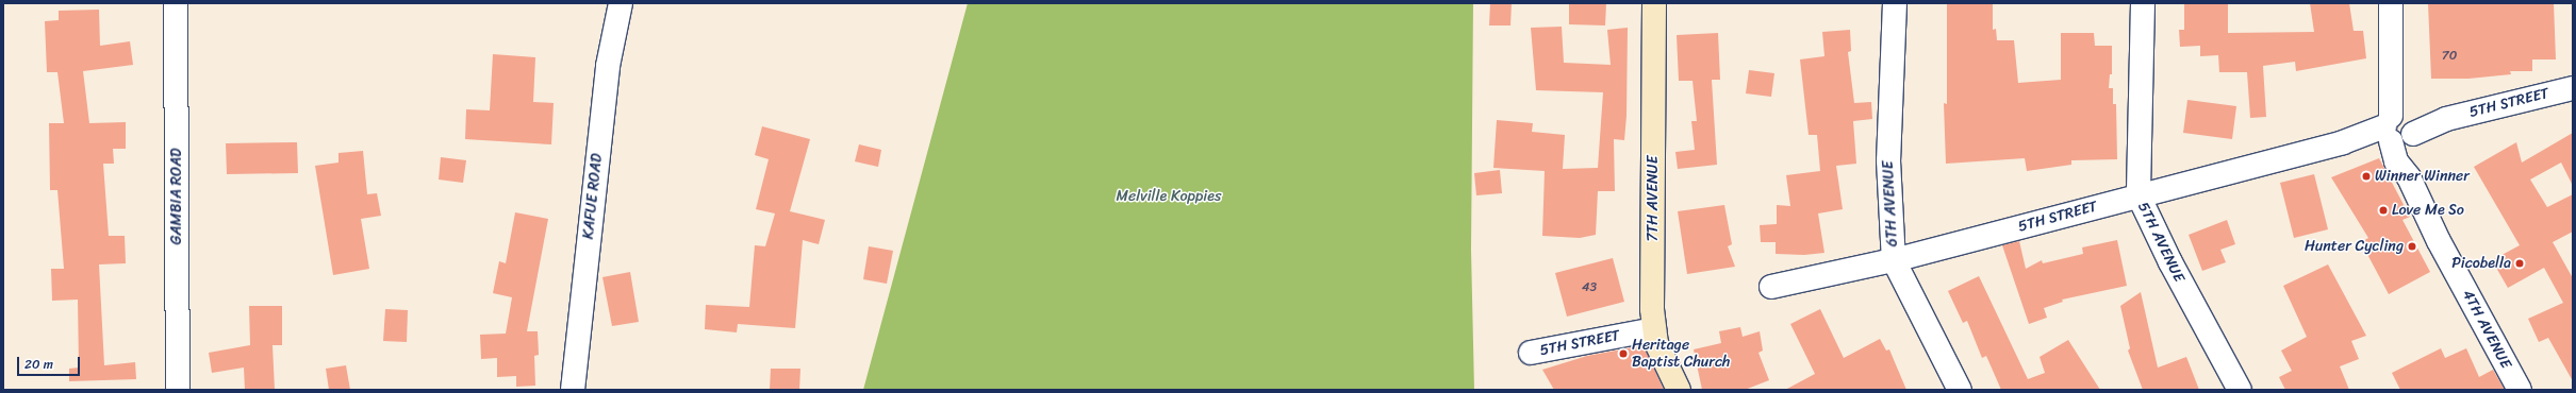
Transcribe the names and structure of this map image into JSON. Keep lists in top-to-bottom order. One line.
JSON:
{"streets":{"street":["5TH STREET","GAMBIA ROAD","KAFUE ROAD","7TH AVENUE","6TH AVENUE","5TH AVENUE","4TH AVENUE"]},"crossings":[["5TH STREET","7TH AVENUE"],["5TH STREET","6TH AVENUE"],["5TH STREET","5TH AVENUE"],["5TH STREET","4TH AVENUE"]],"parks":["Melville Koppies"],"places":["Winner Winner","Love Me So","Hunter Cycling","Picobella","Heritage Baptist Church"],"house_numbers":["70","43"],"scale_bar":"20 m"}
